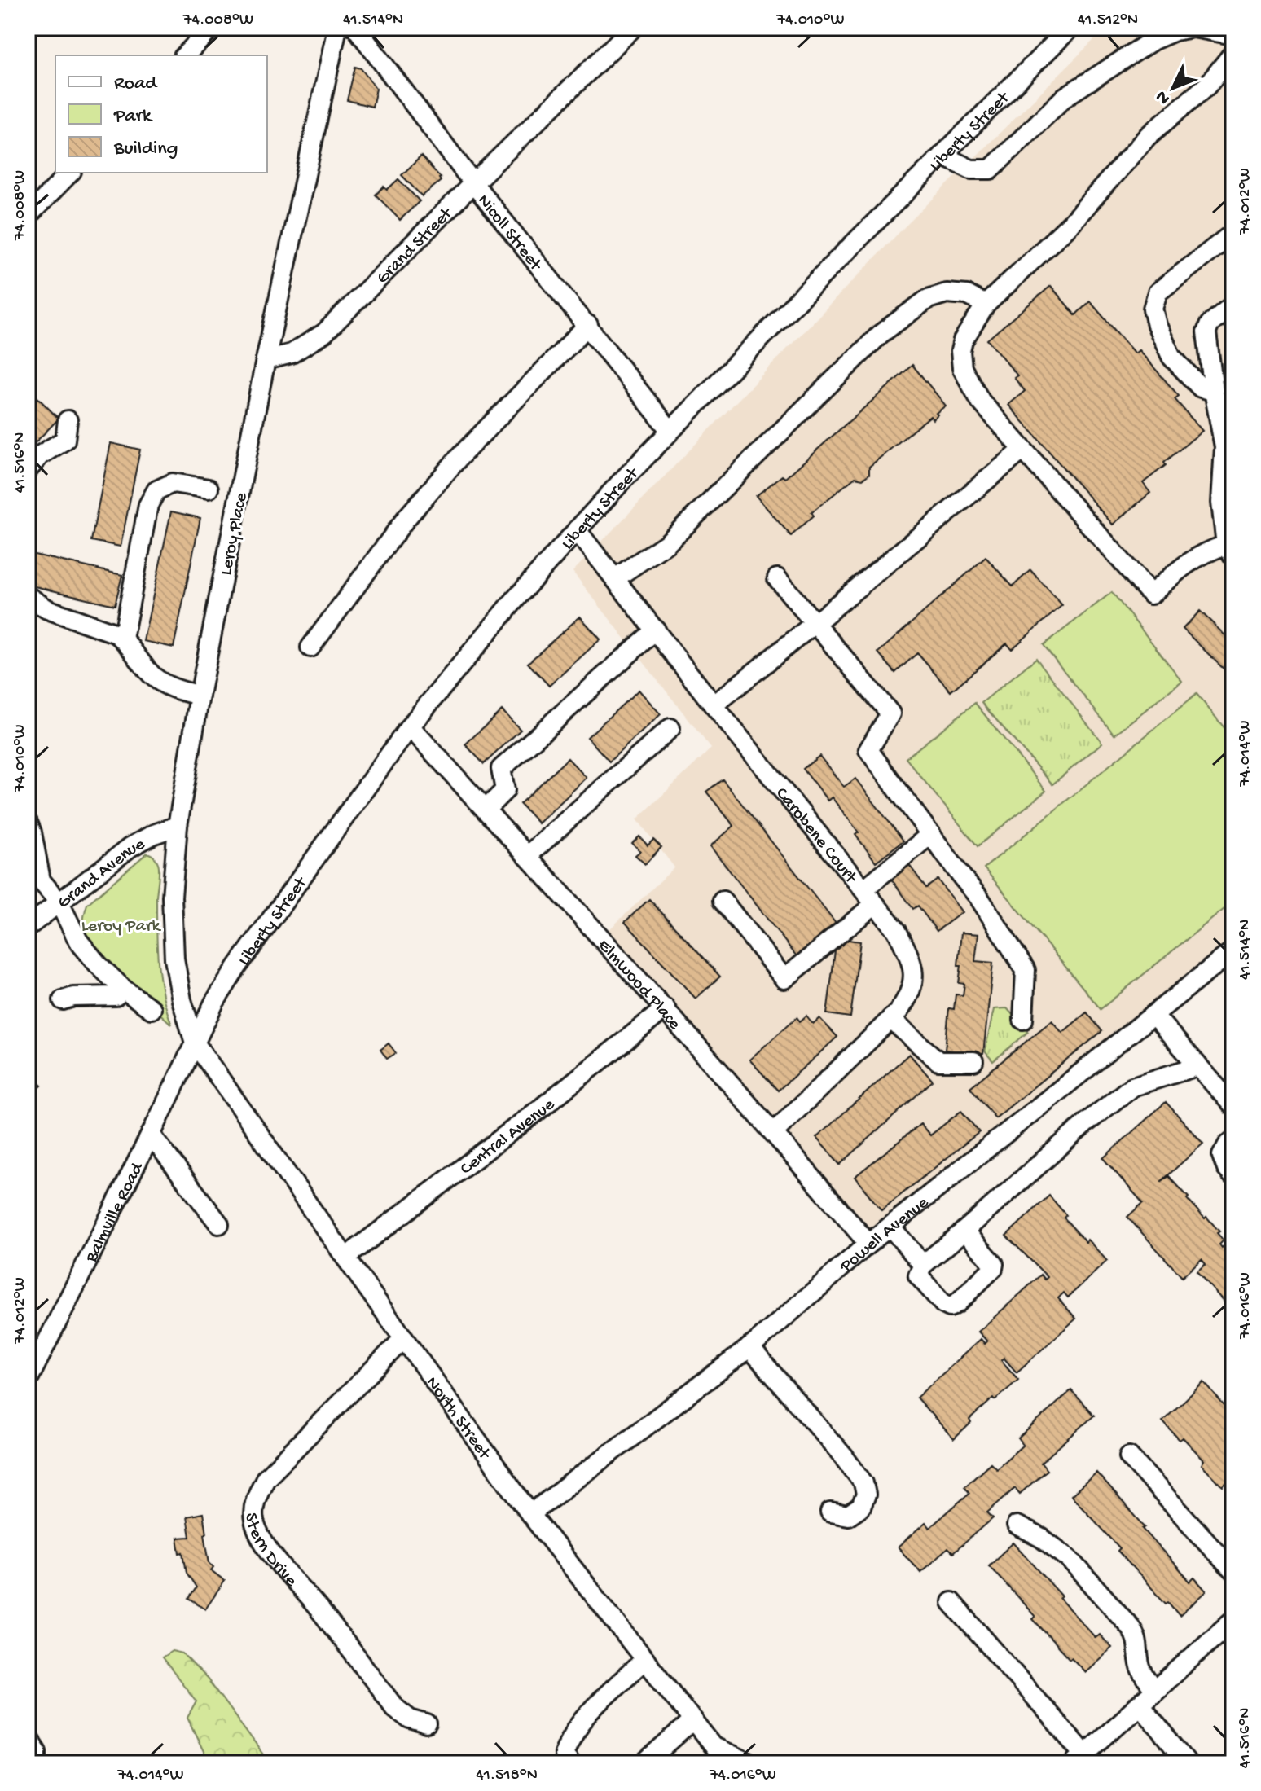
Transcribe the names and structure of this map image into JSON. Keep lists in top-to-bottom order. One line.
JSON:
{"streets":{"street":["Liberty Street","Nicoll Street","Grand Street","Leroy Place","Carobene Court","Grand Avenue","Elmwood Place","Central Avenue","Balmville Road","Powell Avenue","North Street","Stern Drive"]},"crossings":[["Liberty Street","Nicoll Street"],["Liberty Street","Leroy Place"],["Liberty Street","Carobene Court"],["Liberty Street","Elmwood Place"],["Liberty Street","Balmville Road"],["Liberty Street","North Street"],["Nicoll Street","Grand Street"],["Grand Street","Leroy Place"],["Leroy Place","Grand Avenue"],["Leroy Place","Balmville Road"],["Leroy Place","North Street"],["Carobene Court","Elmwood Place"],["Elmwood Place","Central Avenue"],["Elmwood Place","Powell Avenue"],["Central Avenue","North Street"],["Balmville Road","North Street"],["Powell Avenue","North Street"],["North Street","Stern Drive"]],"parks":["Leroy Park"],"legend":["Road","Park","Building"],"north":"bottom left","coordinates":["74.008°W","41.514°N","74.010°W","41.512°N","74.012°W","41.516°N","74.014°W","74.016°W","41.518°N"]}
